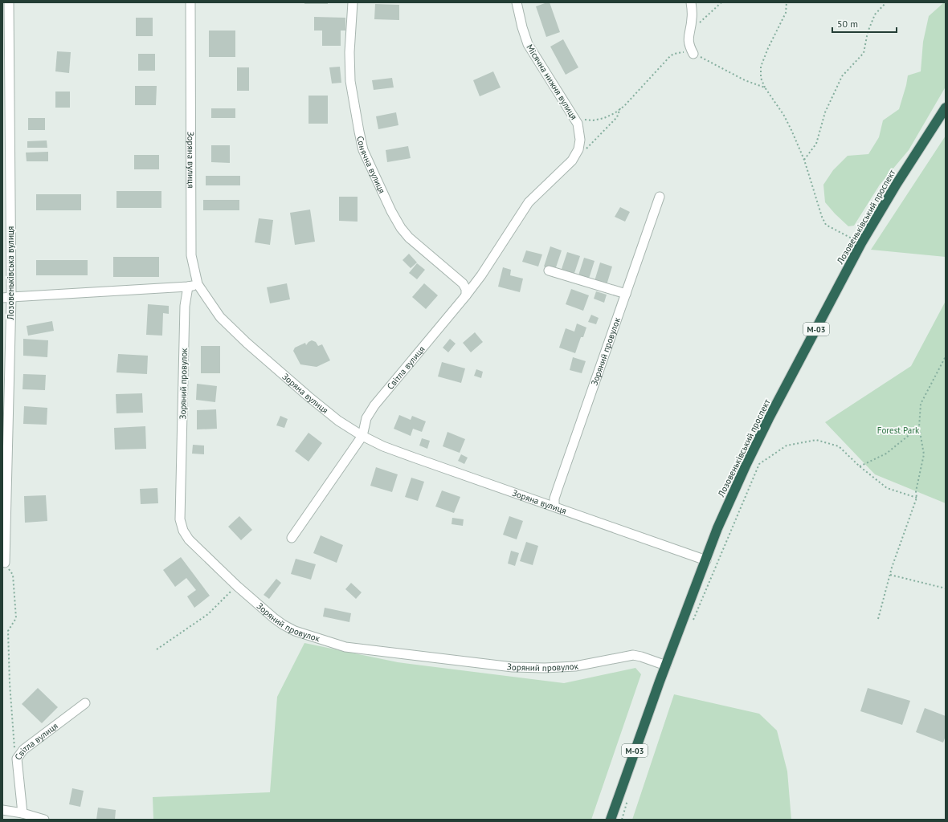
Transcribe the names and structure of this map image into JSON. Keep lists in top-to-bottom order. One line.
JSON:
{"streets":{"highway":["Лозовеньківський проспект","М-03"],"street":["Місячна нижня вулиця","Зоряна вулиця","Сонячна вулиця","Лозовеньківська вулиця","Зоряний провулок","Світла вулиця"]},"crossings":[["Місячна нижня вулиця","Світла вулиця"],["Зоряна вулиця","Лозовеньківський проспект"],["Зоряна вулиця","Зоряний провулок"],["Зоряна вулиця","Світла вулиця"],["Сонячна вулиця","Світла вулиця"],["Лозовеньківський проспект","Зоряний провулок"]],"parks":["Forest Park"],"scale_bar":"50 m"}
